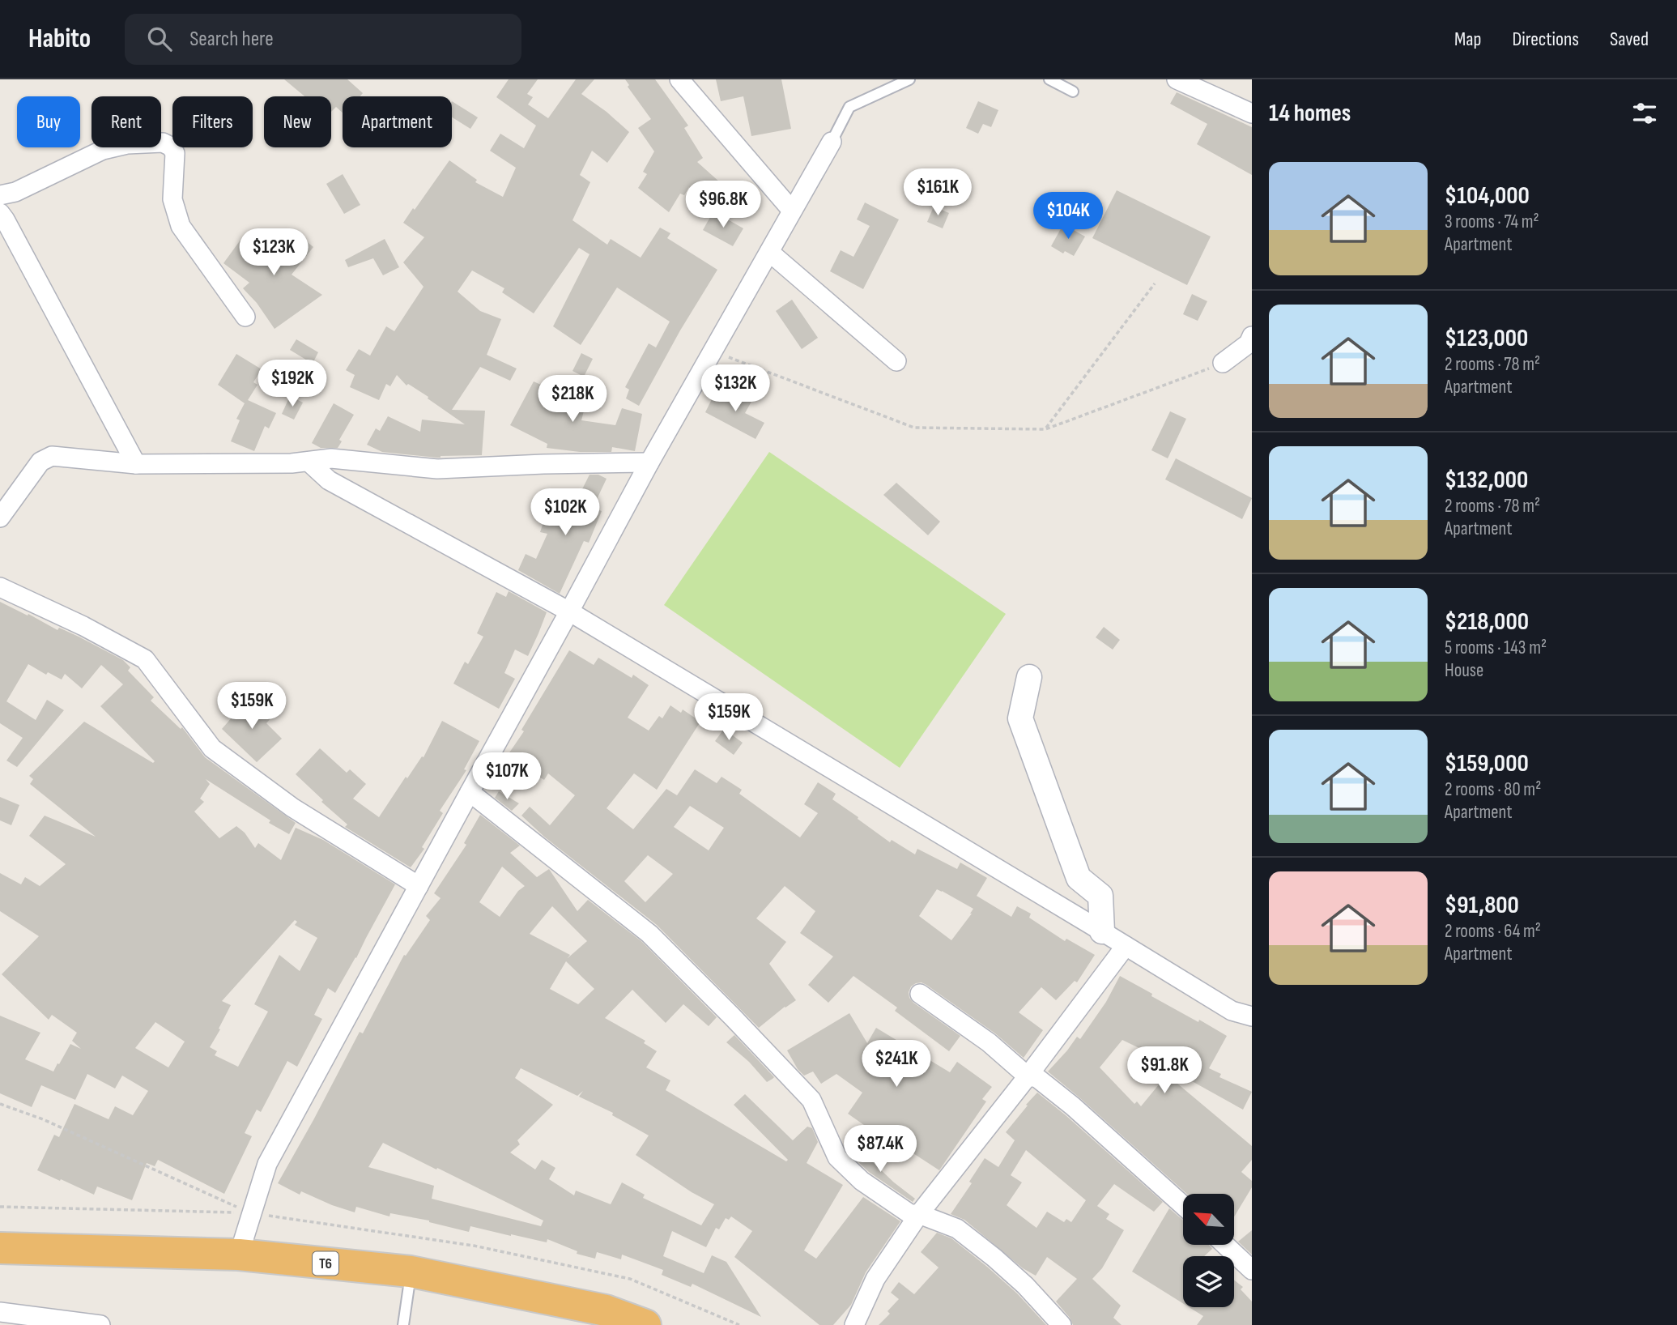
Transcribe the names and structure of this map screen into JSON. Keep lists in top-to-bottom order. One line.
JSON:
{"streets":{"highway":["T6"]},"north":"top left","page":{"header":"Habito","search":"Search here","nav":["Map","Directions","Saved"],"heading":"14 homes","chip":["Buy","Rent","Filters","New","Apartment"],"list":[{"name":"$104,000","note":"3 rooms · 74 m² · Apartment"},{"name":"$123,000","note":"2 rooms · 78 m² · Apartment"},{"name":"$132,000","note":"2 rooms · 78 m² · Apartment"},{"name":"$218,000","note":"5 rooms · 143 m² · House"},{"name":"$159,000","note":"2 rooms · 80 m² · Apartment"},{"name":"$91,800","note":"2 rooms · 64 m² · Apartment"}],"price":["$161K","$96.8K","$104K","$123K","$192K","$132K","$218K","$102K","$159K","$159K","$107K","$241K","$91.8K","$87.4K"]}}
